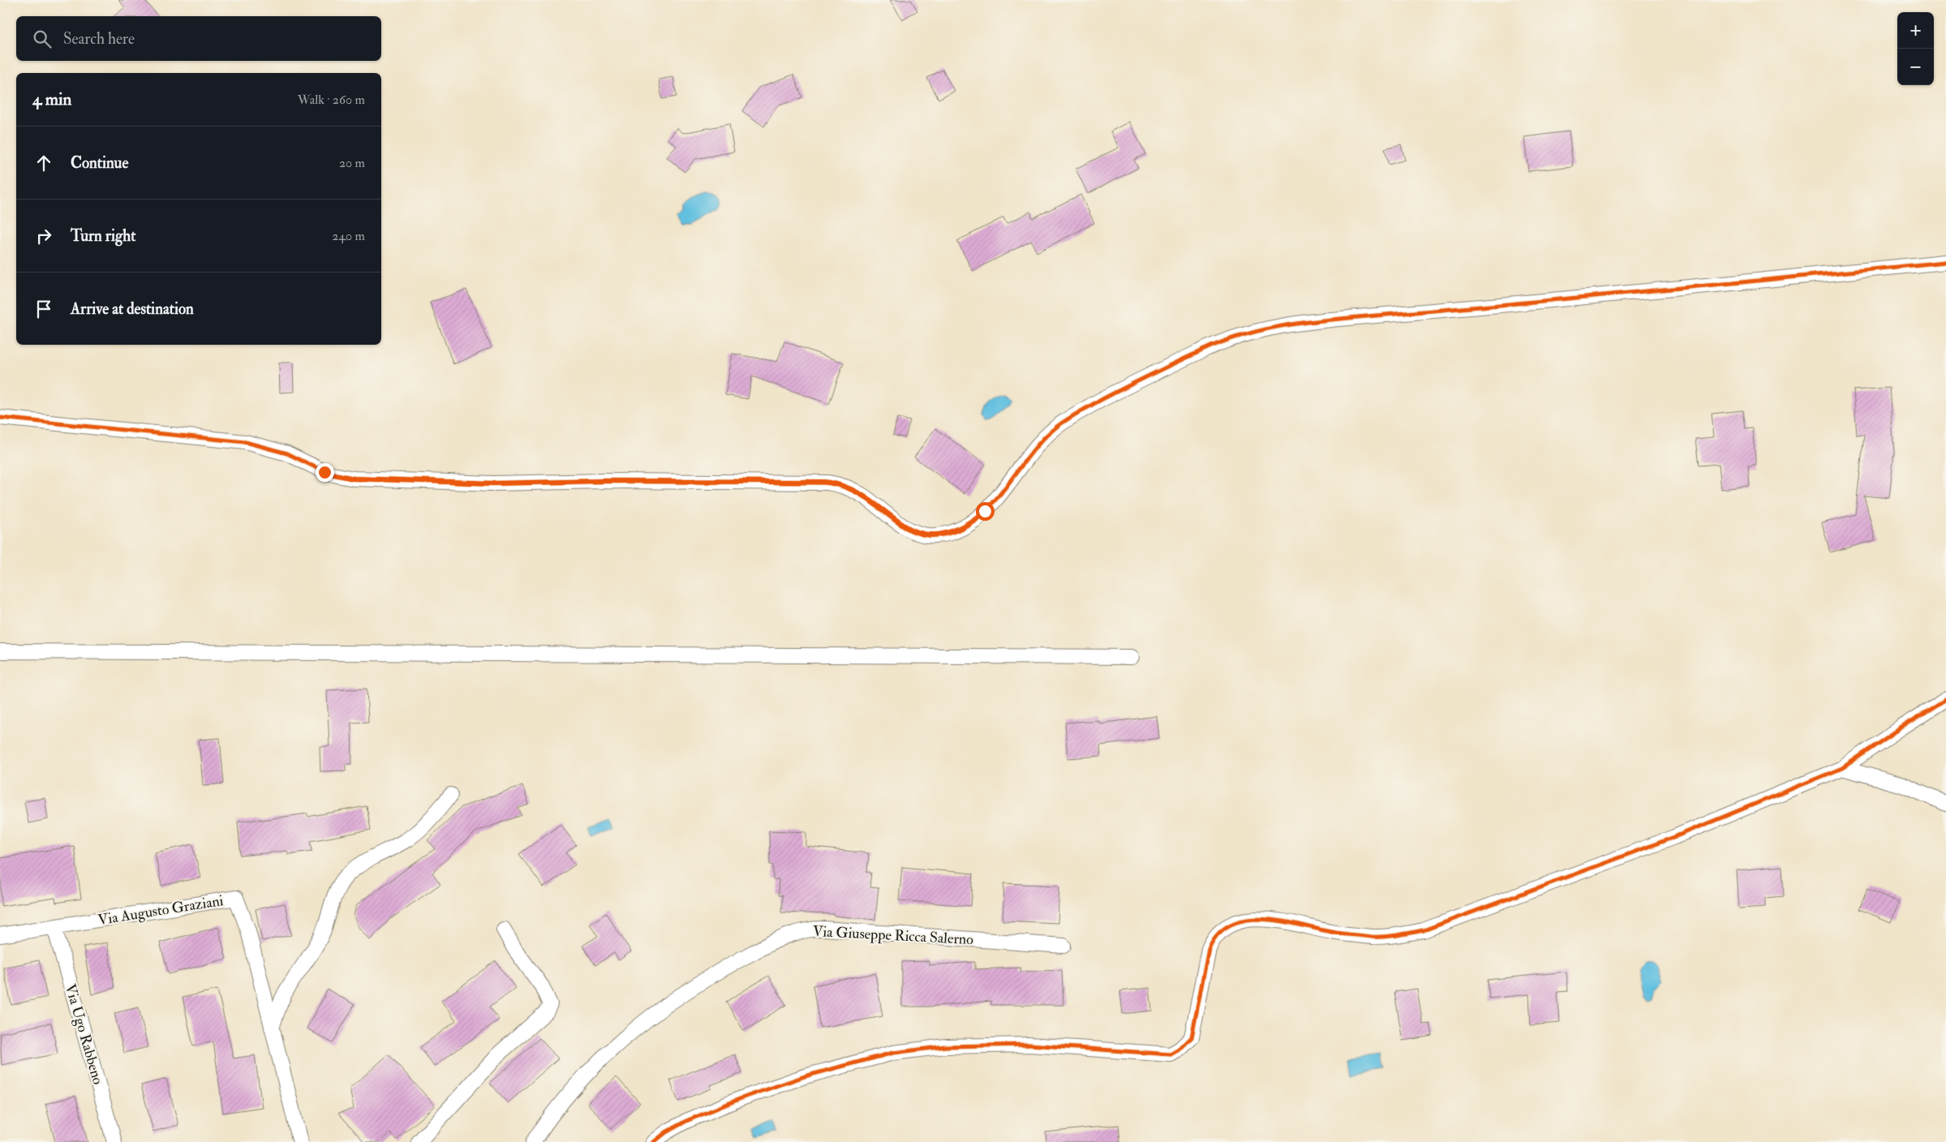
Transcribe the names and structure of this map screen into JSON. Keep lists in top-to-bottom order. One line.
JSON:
{"streets":{"street":["Via Augusto Graziani","Via Giuseppe Ricca Salerno","Via Ugo Rabbeno"]},"crossings":[["Via Augusto Graziani","Via Ugo Rabbeno"]],"page":{"map_buttons":["+","−"],"search":"Search here","heading":["4 min","Walk · 260 m"],"list":[["Continue","20 m"],["Turn right","240 m"],"Arrive at destination"]}}
